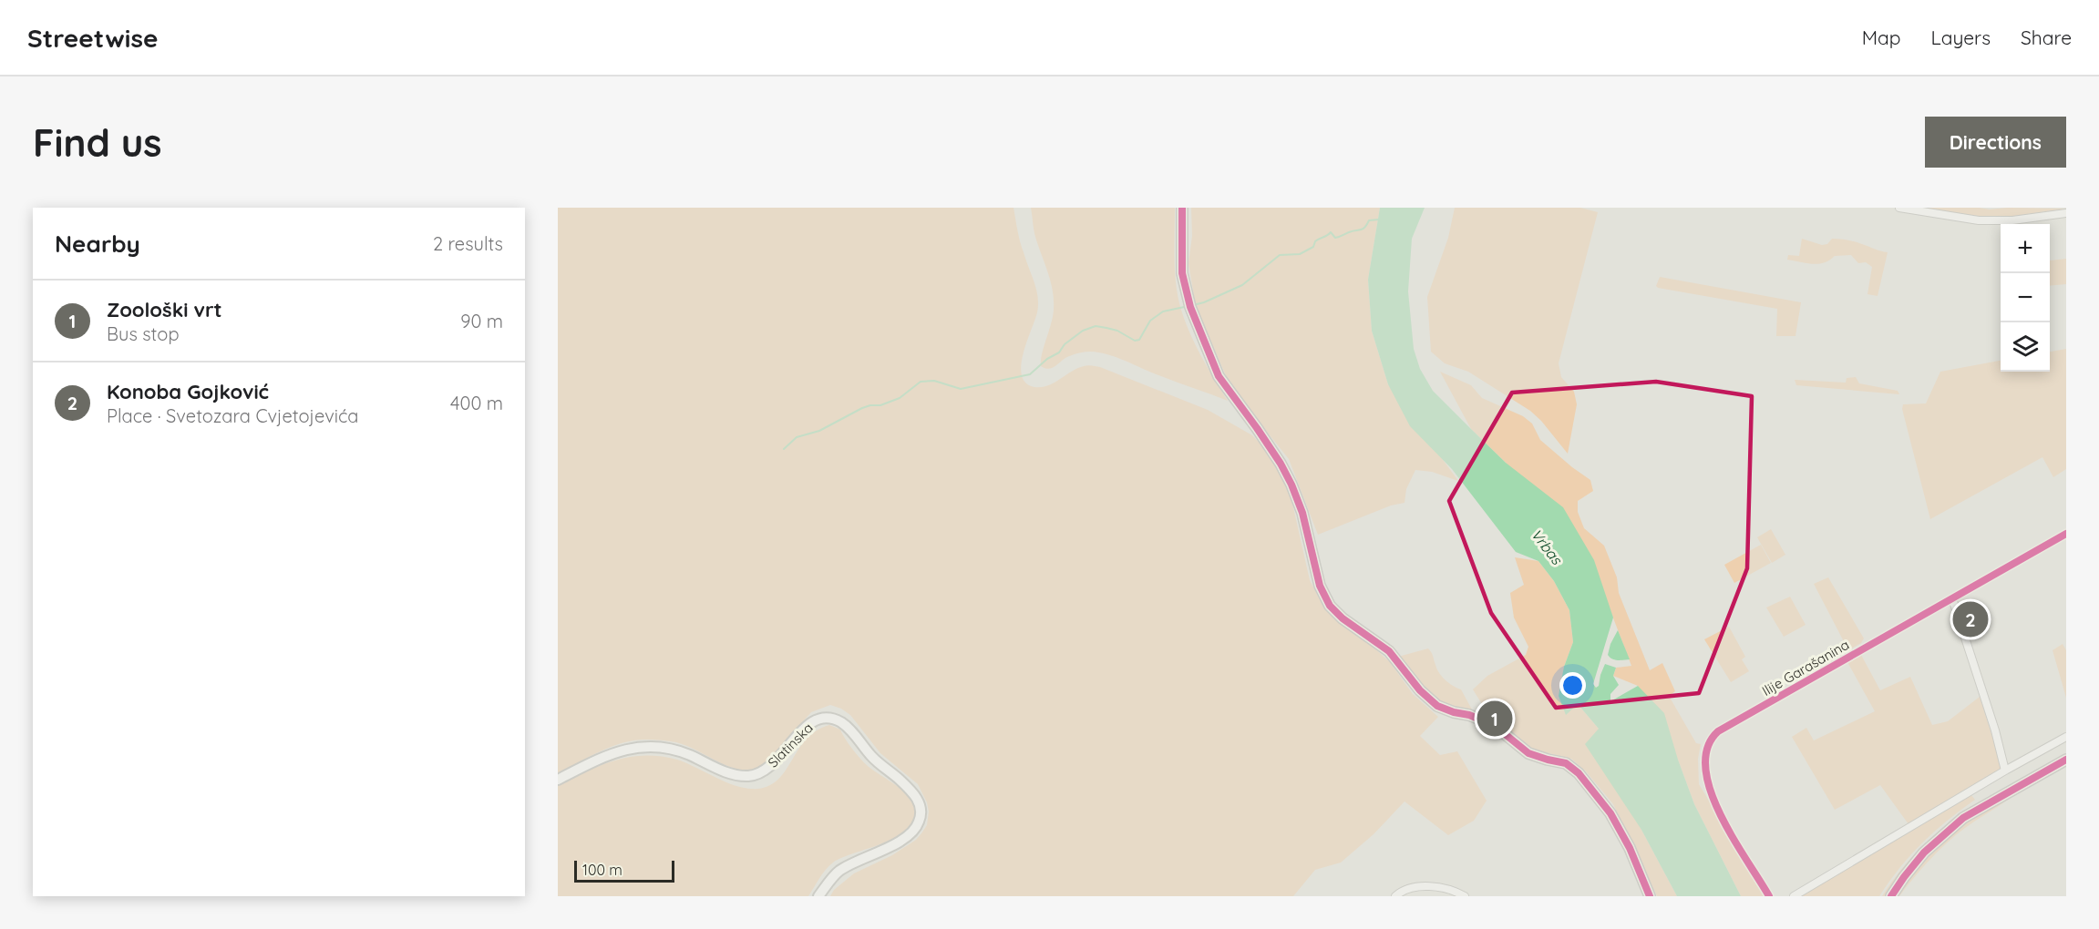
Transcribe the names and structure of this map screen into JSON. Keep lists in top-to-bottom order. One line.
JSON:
{"streets":{"street":["Ilije Garašanina","Slatinska"]},"water":["Vrbas"],"scale_bar":"100 m","page":{"header":"Streetwise","nav":["Map","Layers","Share"],"buttons":"Directions","title":"Find us","heading":["Nearby","2 results"],"map_buttons":["+","−"],"list":[{"mark":"1","name":"Zoološki vrt","note":"Bus stop","value":"90 m"},{"mark":"2","name":"Konoba Gojković","note":"Place · Svetozara Cvjetojevića","value":"400 m"}],"pins":["2","1"],"scale":"100 m"}}
